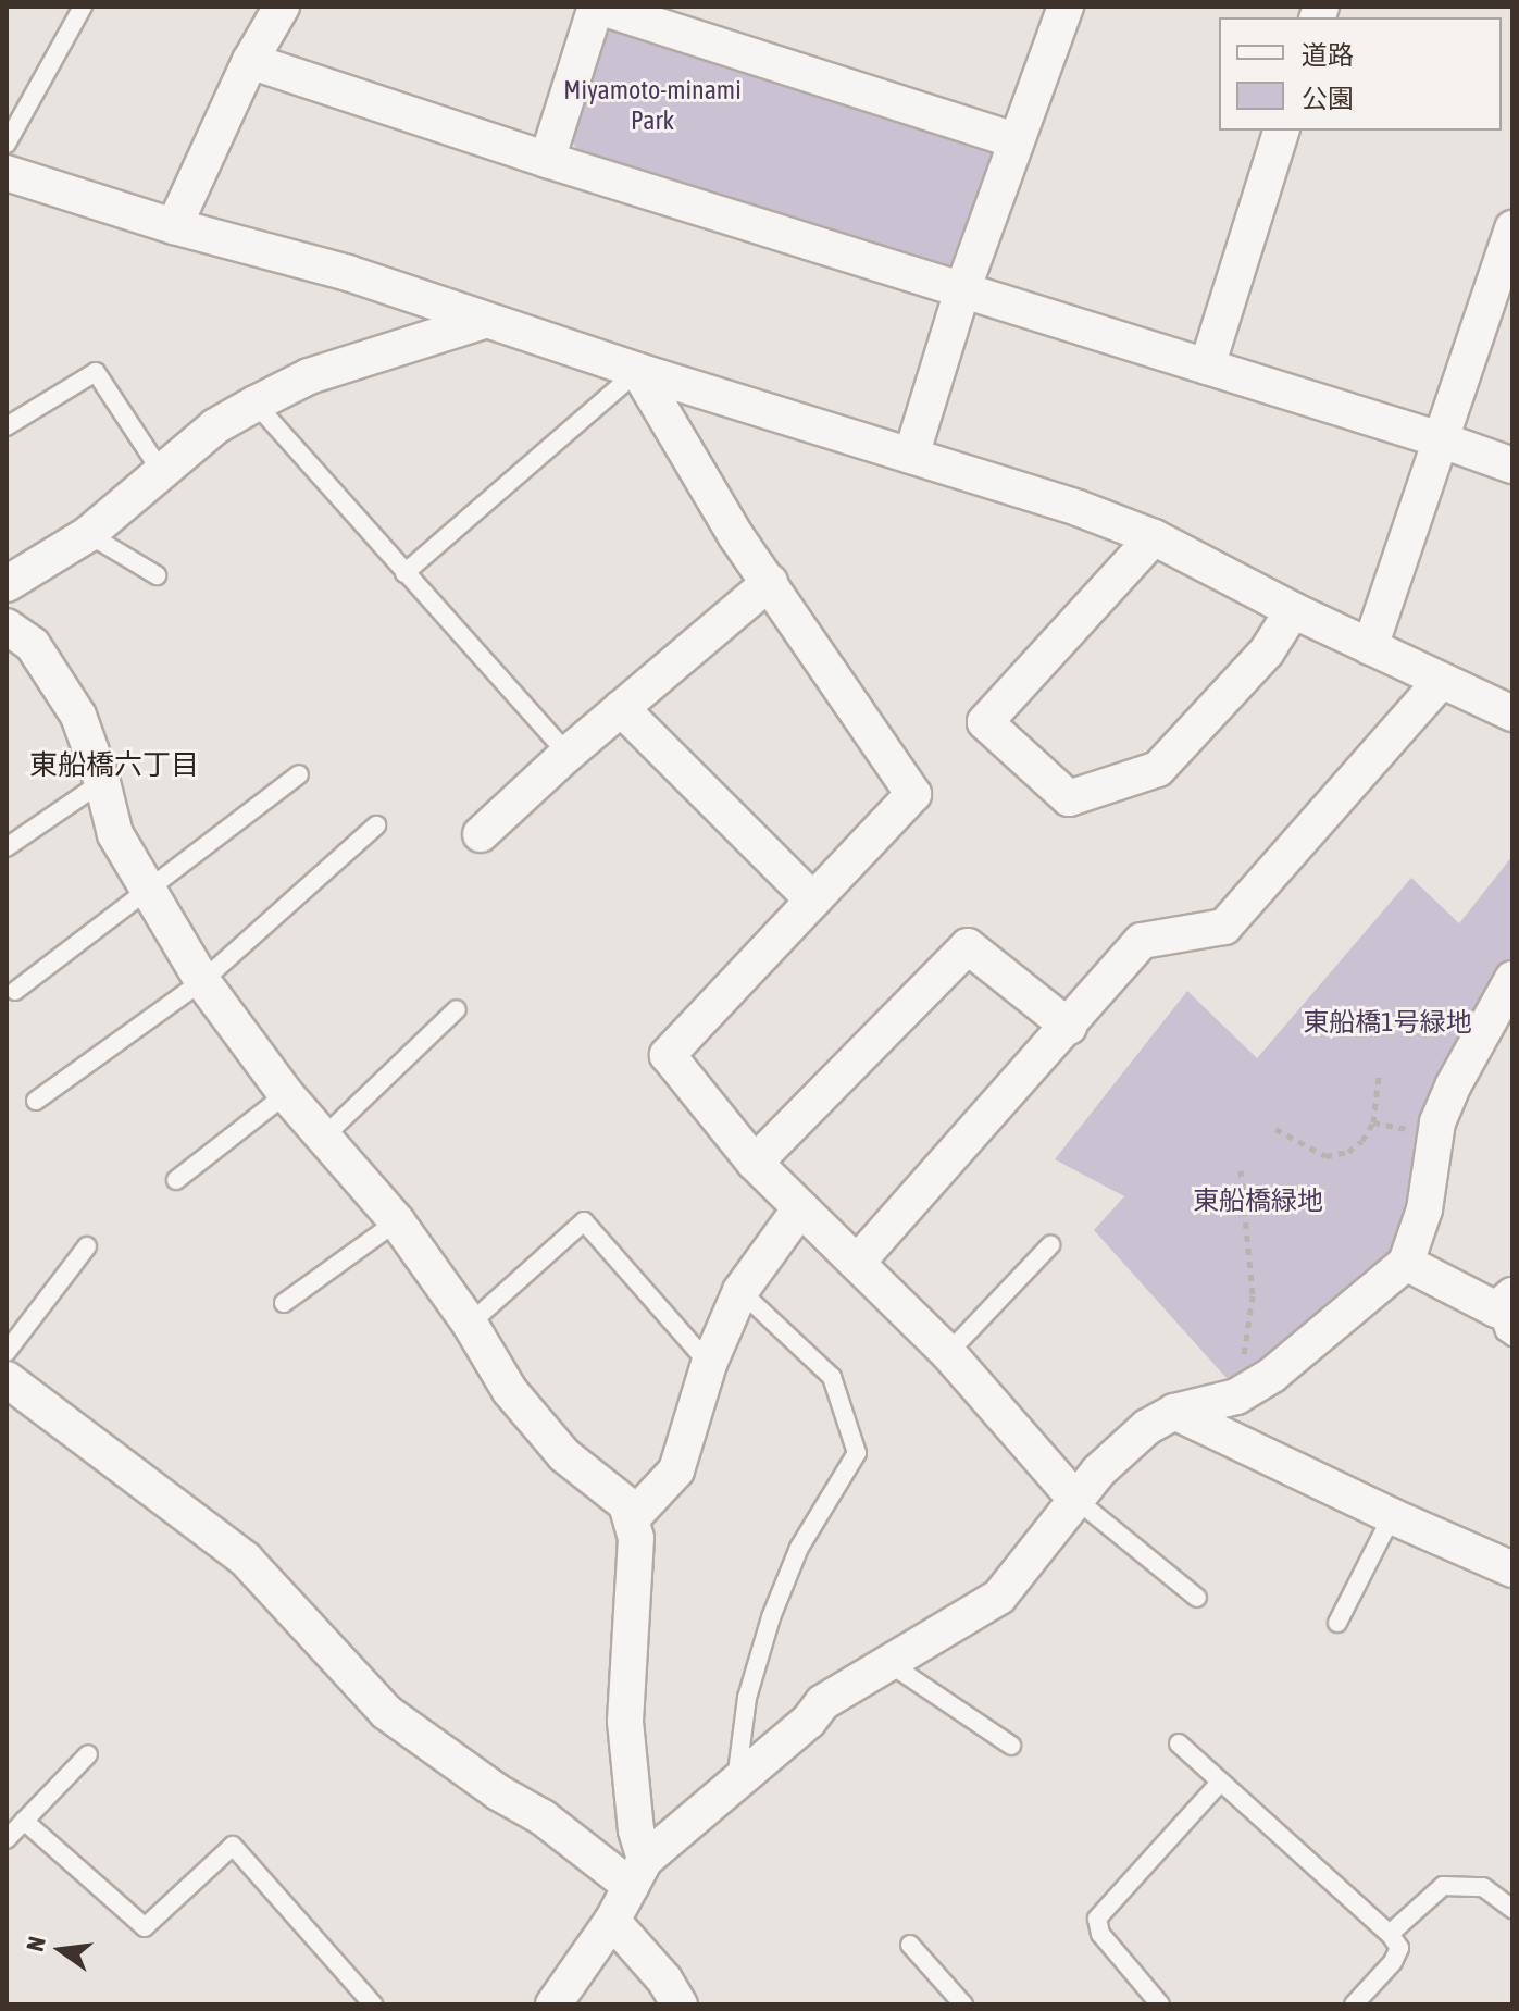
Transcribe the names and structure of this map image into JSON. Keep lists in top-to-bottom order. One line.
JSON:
{"districts":["東船橋六丁目"],"parks":["Miyamoto-minami Park","東船橋1号緑地","東船橋緑地"],"legend":["道路","公園"],"north":"left"}
